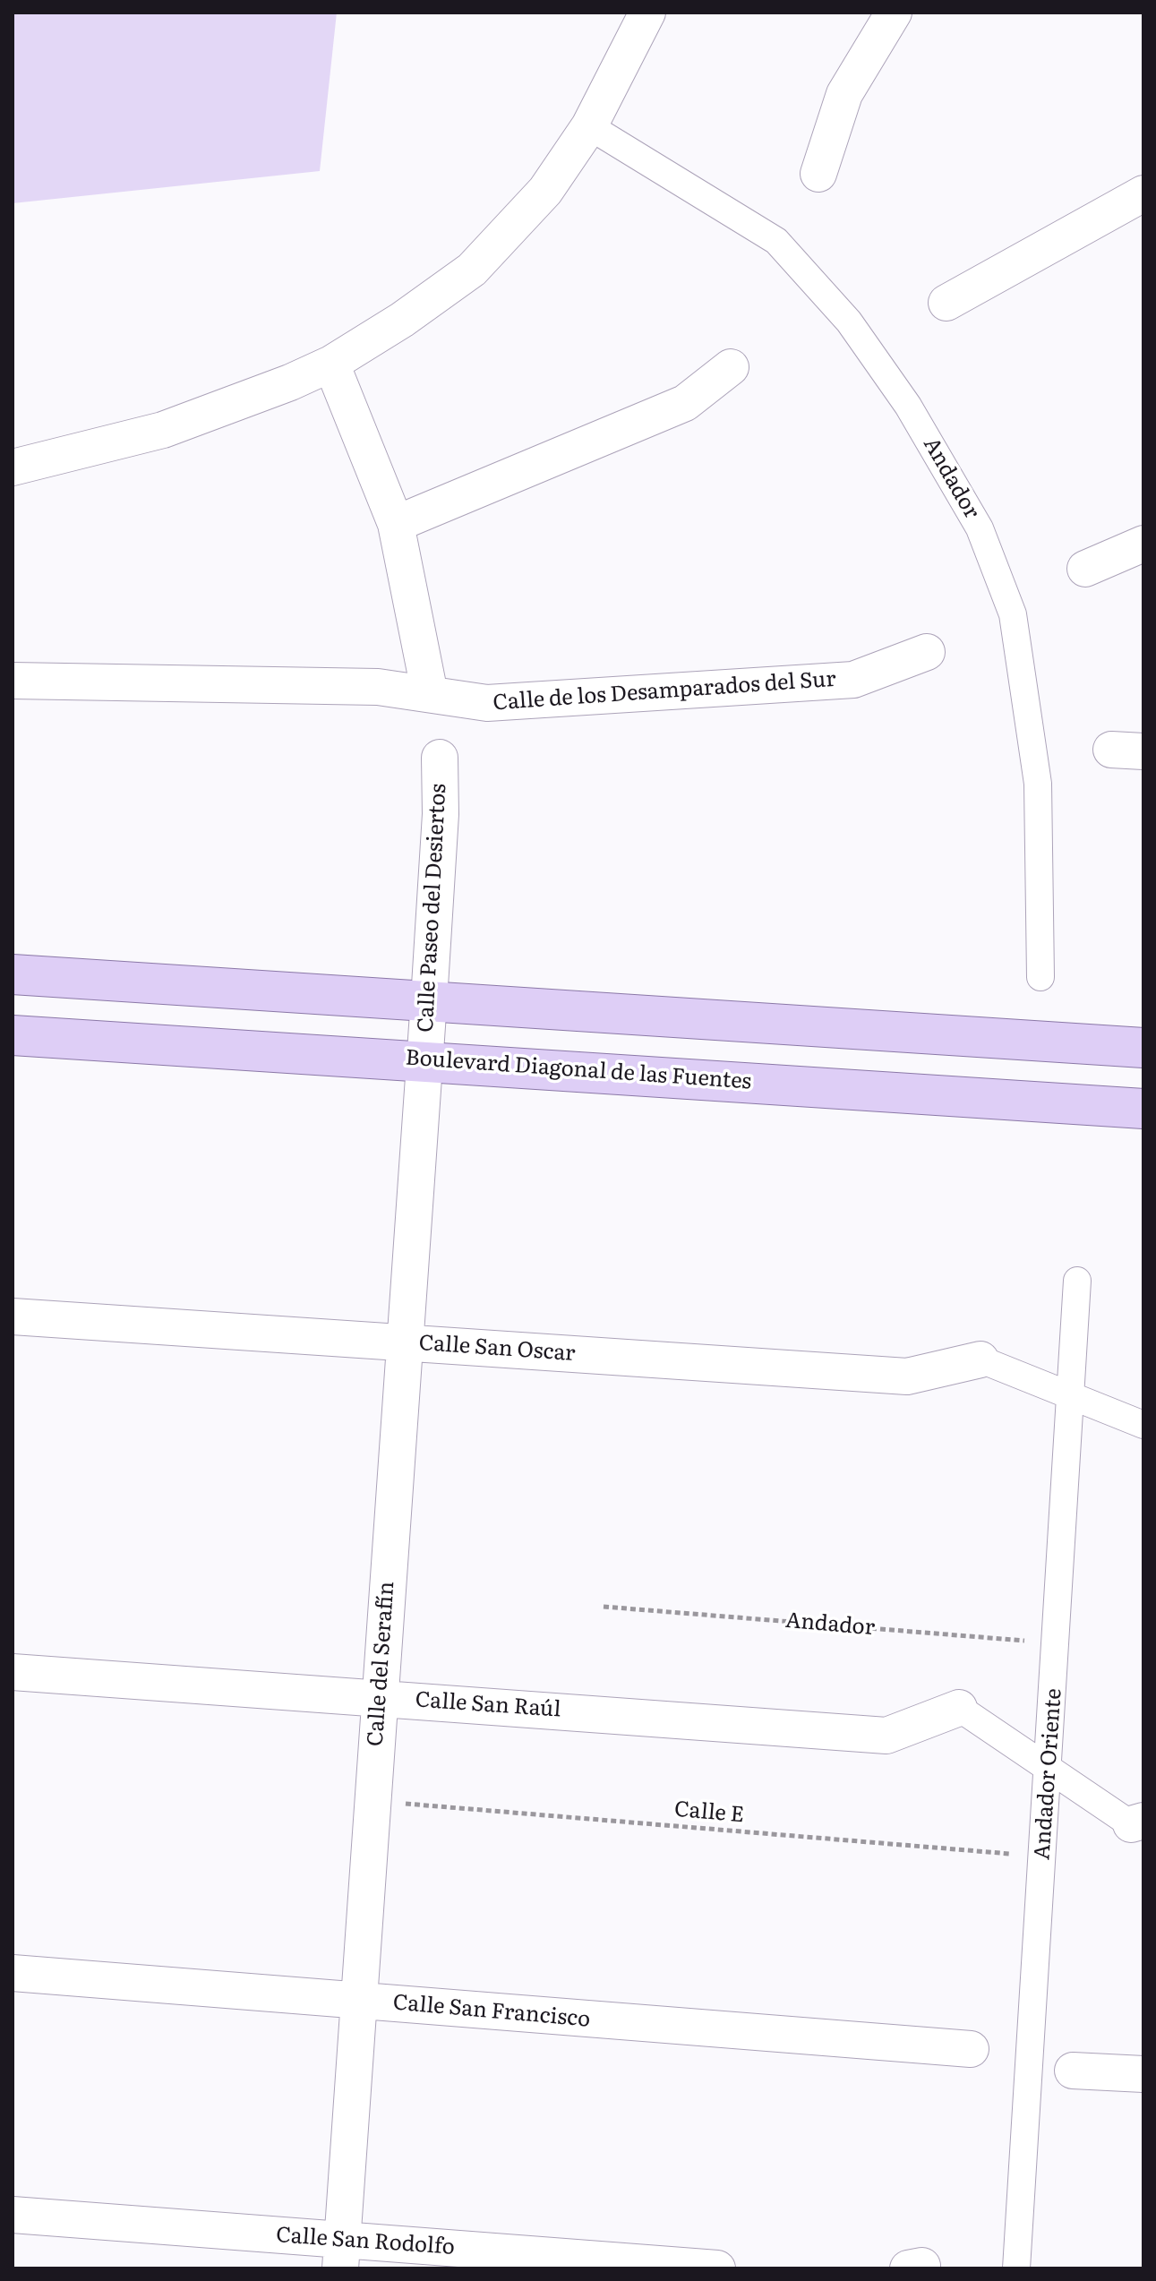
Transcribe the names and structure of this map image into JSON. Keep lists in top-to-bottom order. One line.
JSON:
{"streets":{"main road":["Boulevard Diagonal de las Fuentes"],"street":["Andador","Calle de los Desamparados del Sur","Calle Paseo del Desiertos","Calle San Oscar","Calle del Serafín","Calle San Raúl","Andador Oriente","Calle San Francisco","Calle San Rodolfo"],"path":["Calle E"]},"crossings":[["Andador","Andador Oriente"],["Calle Paseo del Desiertos","Boulevard Diagonal de las Fuentes"],["Calle Paseo del Desiertos","Calle del Serafín"],["Boulevard Diagonal de las Fuentes","Calle del Serafín"],["Calle San Oscar","Calle del Serafín"],["Calle del Serafín","Calle San Raúl"],["Calle del Serafín","Calle E"],["Calle del Serafín","Calle San Francisco"],["Calle del Serafín","Calle San Rodolfo"],["Andador Oriente","Calle E"]]}
